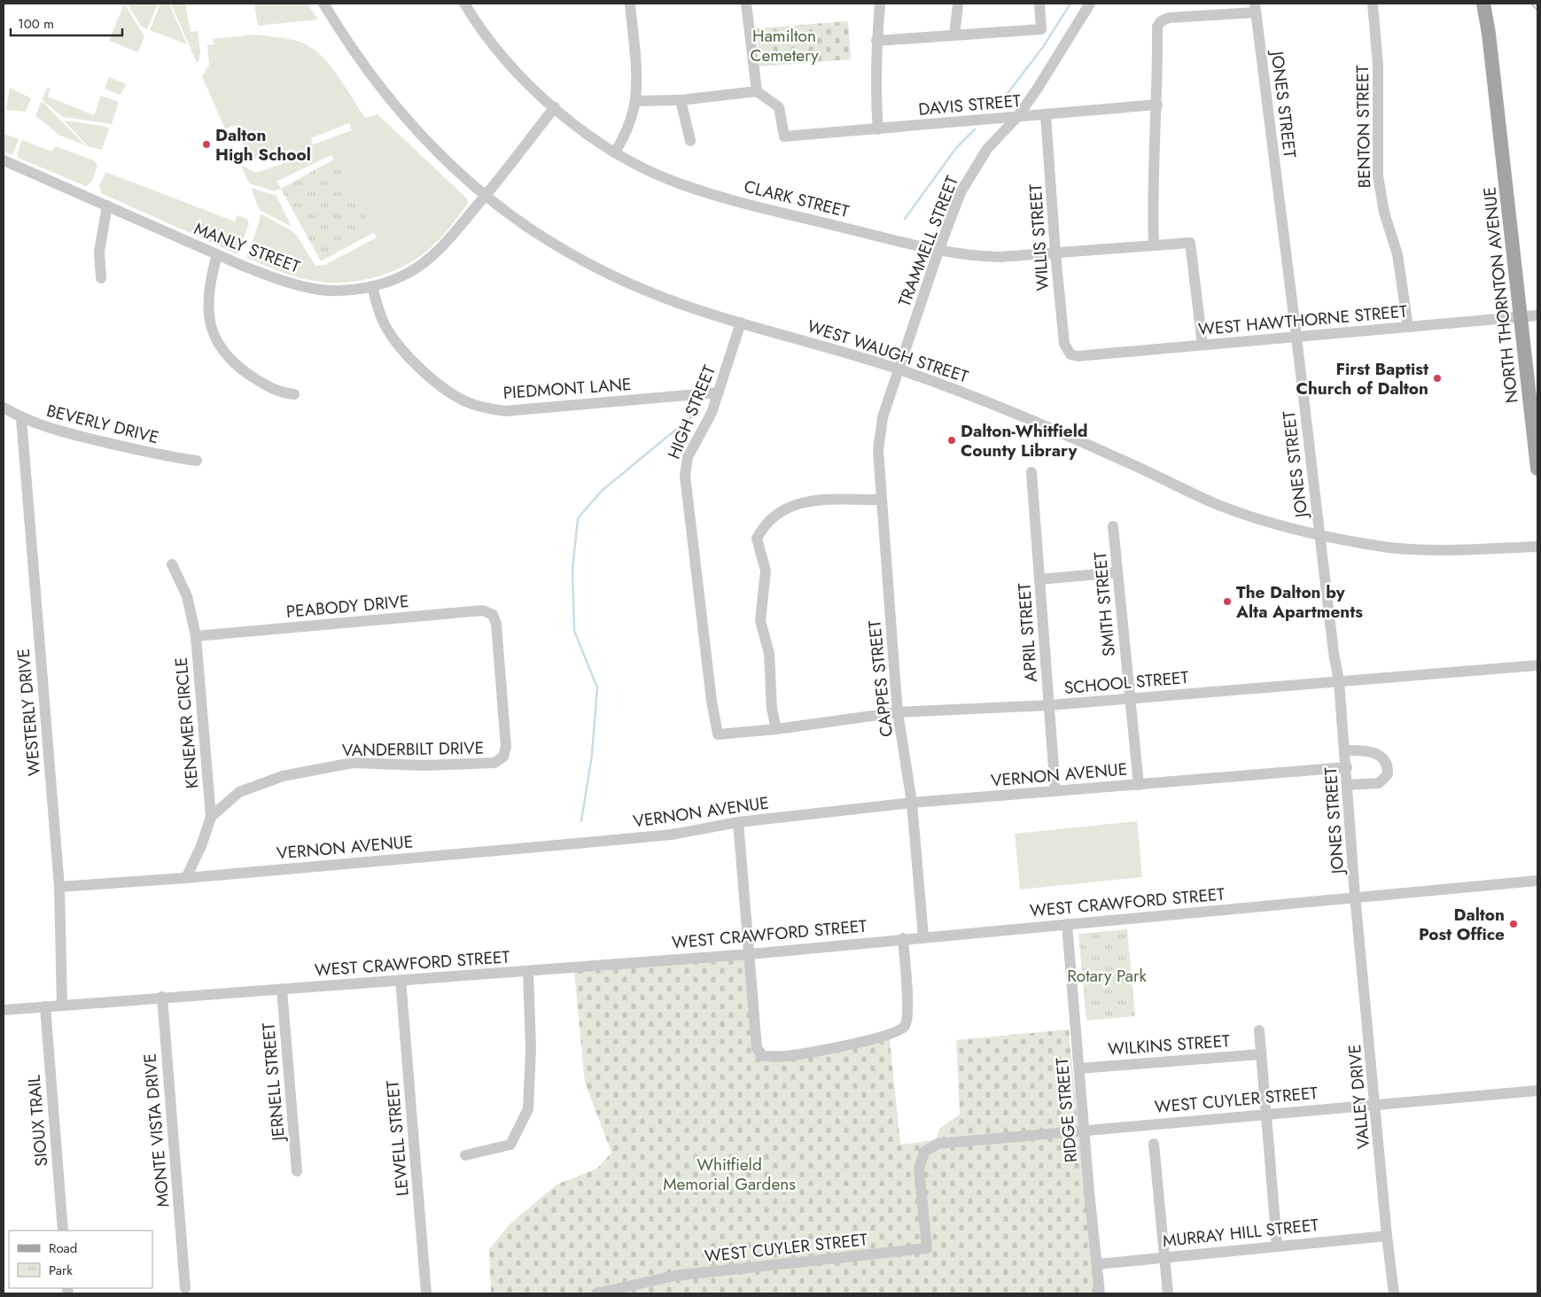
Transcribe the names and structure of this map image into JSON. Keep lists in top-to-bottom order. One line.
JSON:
{"streets":{"main road":["NORTH THORNTON AVENUE"],"street":["DAVIS STREET","JONES STREET","BENTON STREET","CLARK STREET","WILLIS STREET","TRAMMELL STREET","MANLY STREET","WEST HAWTHORNE STREET","WEST WAUGH STREET","PIEDMONT LANE","HIGH STREET","BEVERLY DRIVE","SMITH STREET","PEABODY DRIVE","APRIL STREET","CAPPES STREET","SCHOOL STREET","WESTERLY DRIVE","KENEMER CIRCLE","VANDERBILT DRIVE","VERNON AVENUE","WEST CRAWFORD STREET","WILKINS STREET","JERNELL STREET","VALLEY DRIVE","WEST CUYLER STREET","RIDGE STREET","SIOUX TRAIL","MONTE VISTA DRIVE","LEWELL STREET","MURRAY HILL STREET"]},"crossings":[["DAVIS STREET","WILLIS STREET"],["DAVIS STREET","TRAMMELL STREET"],["JONES STREET","WEST HAWTHORNE STREET"],["JONES STREET","WEST WAUGH STREET"],["JONES STREET","SCHOOL STREET"],["JONES STREET","VERNON AVENUE"],["JONES STREET","WEST CRAWFORD STREET"],["JONES STREET","VALLEY DRIVE"],["BENTON STREET","WEST HAWTHORNE STREET"],["CLARK STREET","WILLIS STREET"],["CLARK STREET","TRAMMELL STREET"],["CLARK STREET","MANLY STREET"],["CLARK STREET","WEST HAWTHORNE STREET"],["WILLIS STREET","WEST HAWTHORNE STREET"],["TRAMMELL STREET","WEST WAUGH STREET"],["TRAMMELL STREET","CAPPES STREET"],["MANLY STREET","WEST WAUGH STREET"],["MANLY STREET","PIEDMONT LANE"],["NORTH THORNTON AVENUE","WEST HAWTHORNE STREET"],["WEST WAUGH STREET","HIGH STREET"],["PIEDMONT LANE","HIGH STREET"],["HIGH STREET","SCHOOL STREET"],["BEVERLY DRIVE","WESTERLY DRIVE"],["SMITH STREET","SCHOOL STREET"],["SMITH STREET","VERNON AVENUE"],["PEABODY DRIVE","KENEMER CIRCLE"],["PEABODY DRIVE","VANDERBILT DRIVE"],["APRIL STREET","SCHOOL STREET"],["APRIL STREET","VERNON AVENUE"],["CAPPES STREET","SCHOOL STREET"],["CAPPES STREET","VERNON AVENUE"],["CAPPES STREET","WEST CRAWFORD STREET"],["WESTERLY DRIVE","VERNON AVENUE"],["WESTERLY DRIVE","WEST CRAWFORD STREET"],["KENEMER CIRCLE","VANDERBILT DRIVE"],["KENEMER CIRCLE","VERNON AVENUE"],["WEST CRAWFORD STREET","JERNELL STREET"],["WEST CRAWFORD STREET","VALLEY DRIVE"],["WEST CRAWFORD STREET","RIDGE STREET"],["WEST CRAWFORD STREET","SIOUX TRAIL"],["WEST CRAWFORD STREET","MONTE VISTA DRIVE"],["WEST CRAWFORD STREET","LEWELL STREET"],["WILKINS STREET","RIDGE STREET"],["VALLEY DRIVE","WEST CUYLER STREET"],["VALLEY DRIVE","MURRAY HILL STREET"],["WEST CUYLER STREET","RIDGE STREET"],["RIDGE STREET","MURRAY HILL STREET"]],"parks":["Hamilton Cemetery","Rotary Park","Whitfield Memorial Gardens"],"places":["Dalton High School","First Baptist Church of Dalton","Dalton-Whitfield County Library","The Dalton by Alta Apartments","Dalton Post Office"],"legend":["Road","Park"],"scale_bar":"100 m"}
